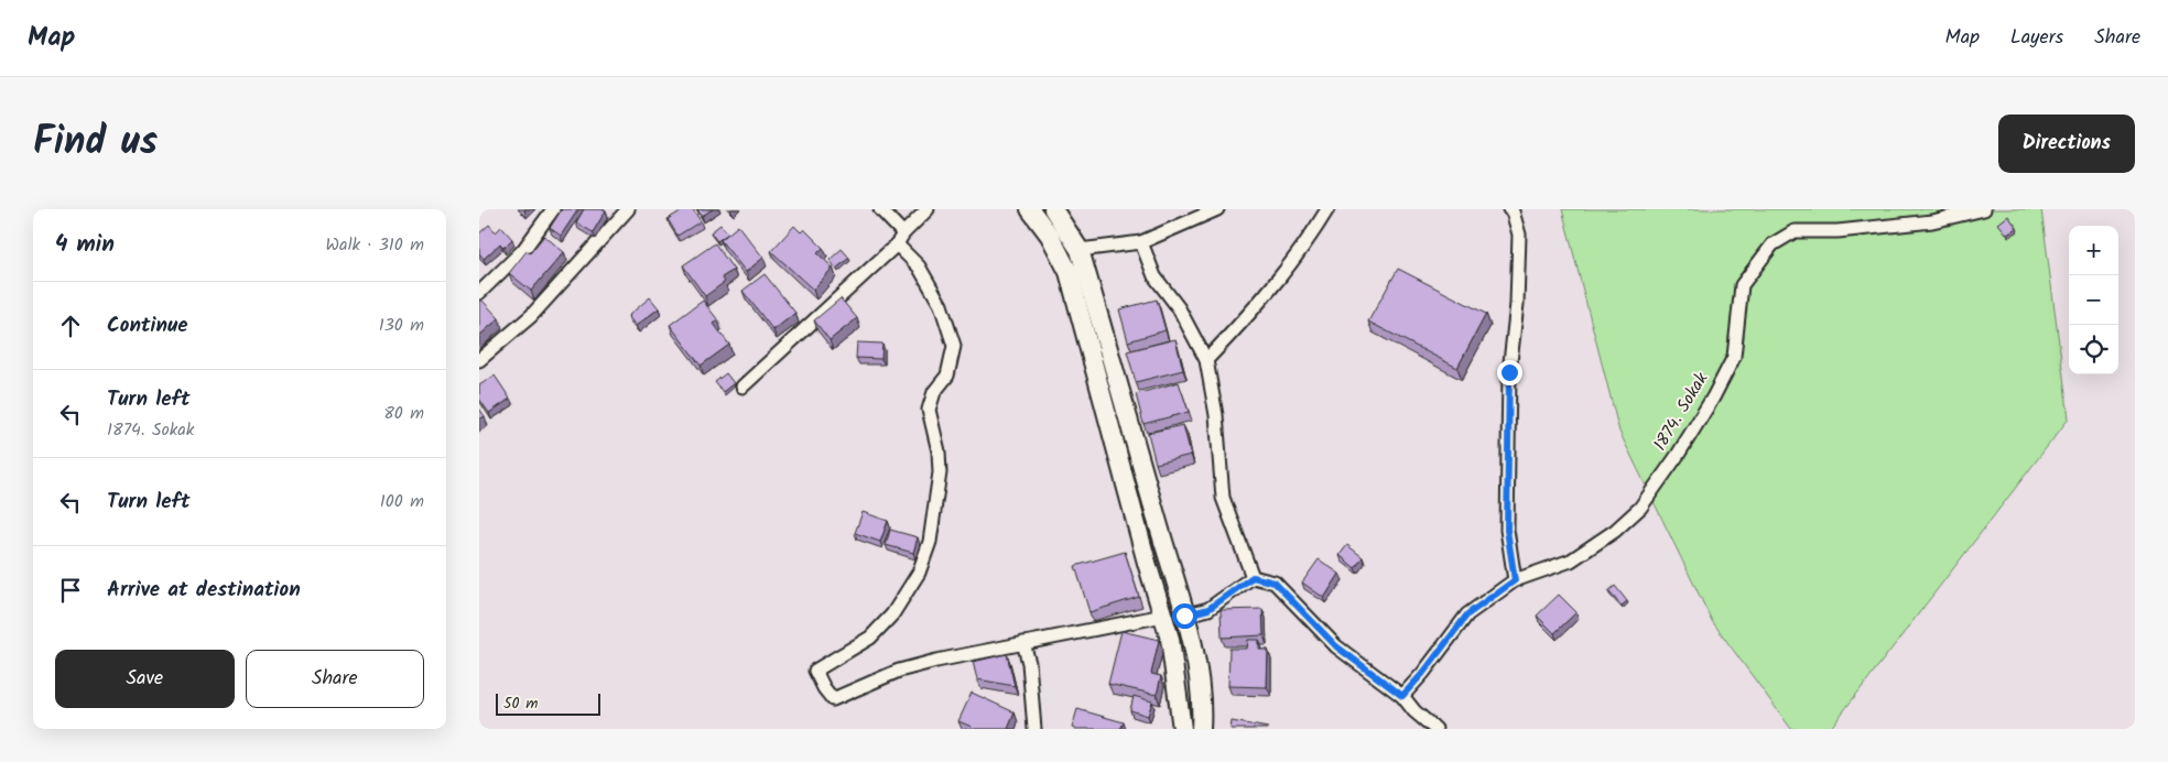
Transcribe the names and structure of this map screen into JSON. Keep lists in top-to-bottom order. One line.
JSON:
{"streets":{"street":["1874. Sokak"]},"scale_bar":"50 m","page":{"header":"Map","nav":["Map","Layers","Share"],"title":"Find us","buttons":["Directions",["Save","Share"]],"heading":["4 min","Walk · 310 m"],"map_buttons":["+","−"],"list":[["Continue","130 m"],["Turn left","1874. Sokak","80 m"],["Turn left","100 m"],"Arrive at destination"],"scale":"50 m"}}
